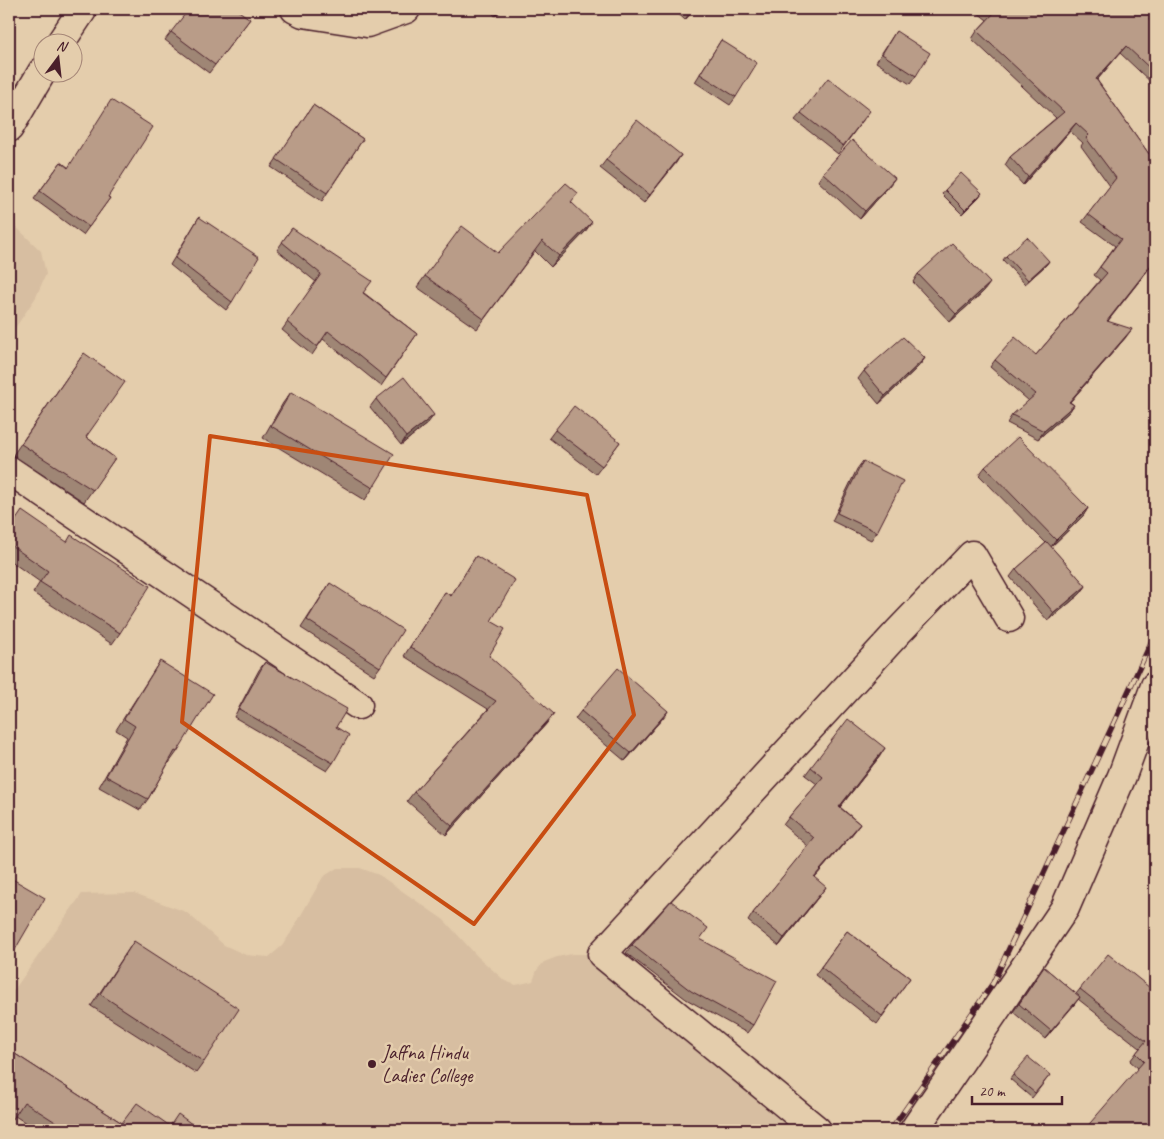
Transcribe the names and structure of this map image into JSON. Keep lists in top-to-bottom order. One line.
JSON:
{"places":["Jaffna Hindu Ladies College"],"scale_bar":"20 m","north":"top"}
